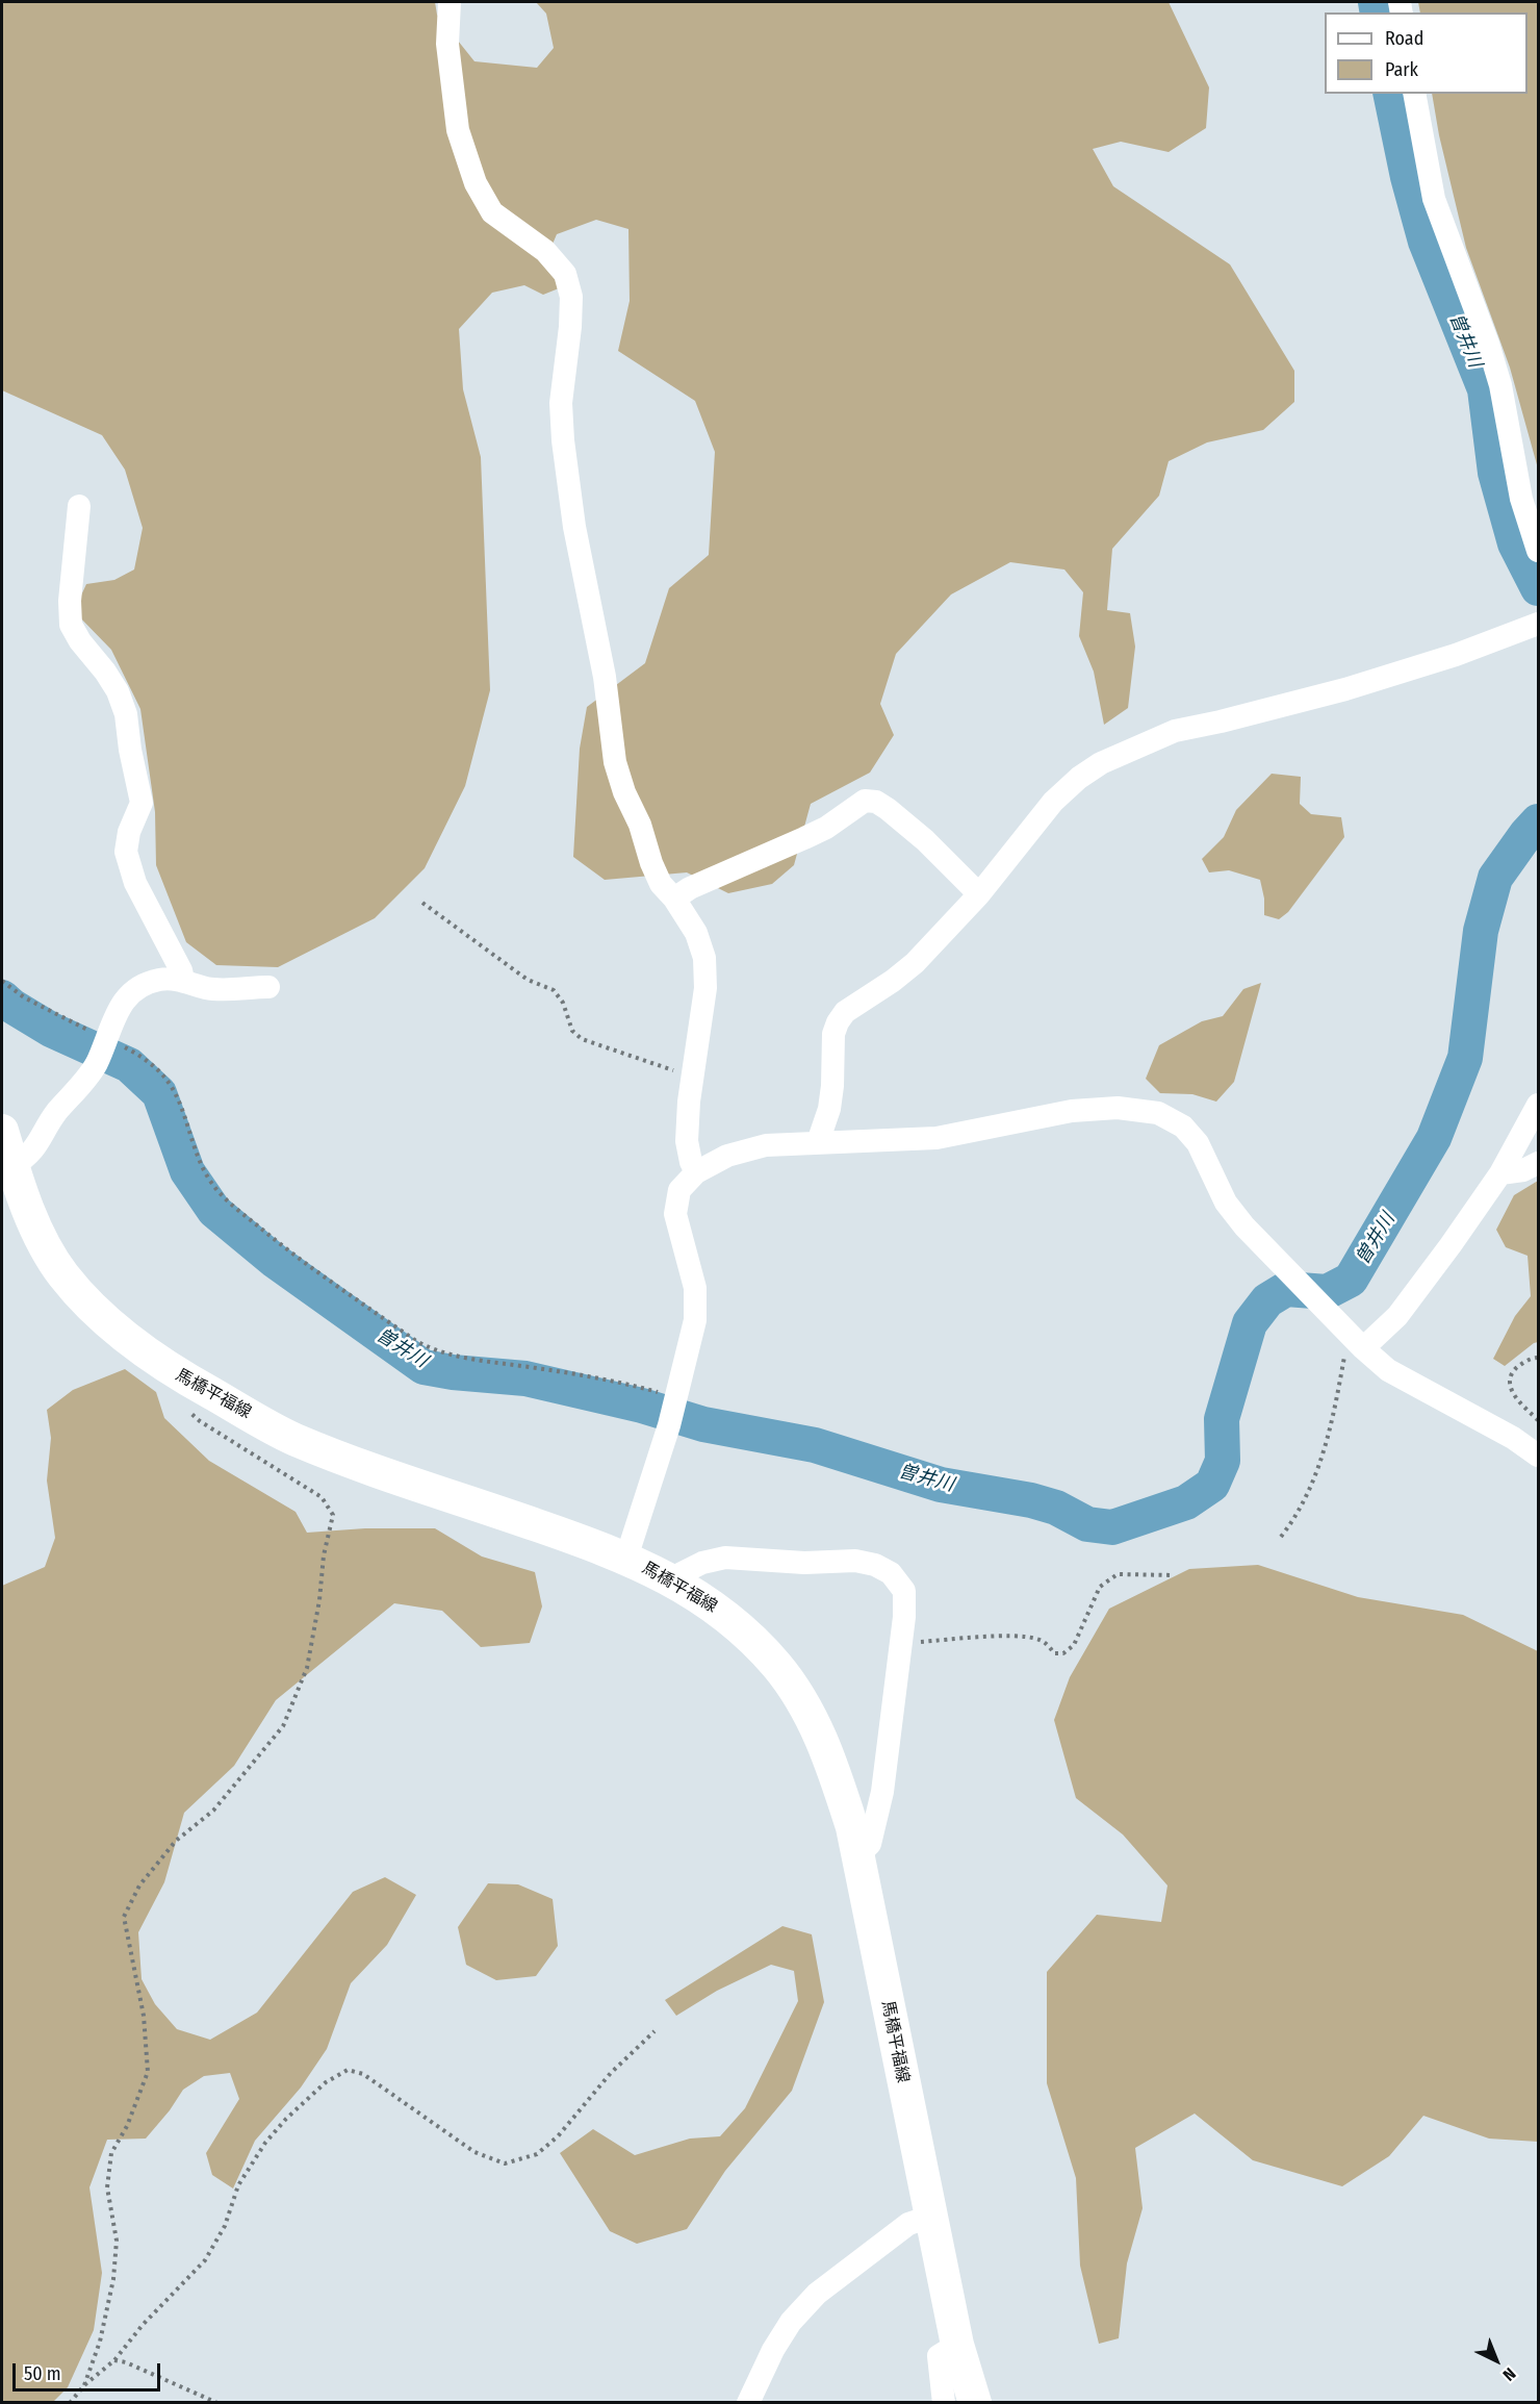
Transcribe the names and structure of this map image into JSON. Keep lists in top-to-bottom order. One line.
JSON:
{"streets":{"main road":["馬橋平福線"]},"water":["曽井川"],"legend":["Road","Park"],"scale_bar":"50 m","north":"bottom right"}
